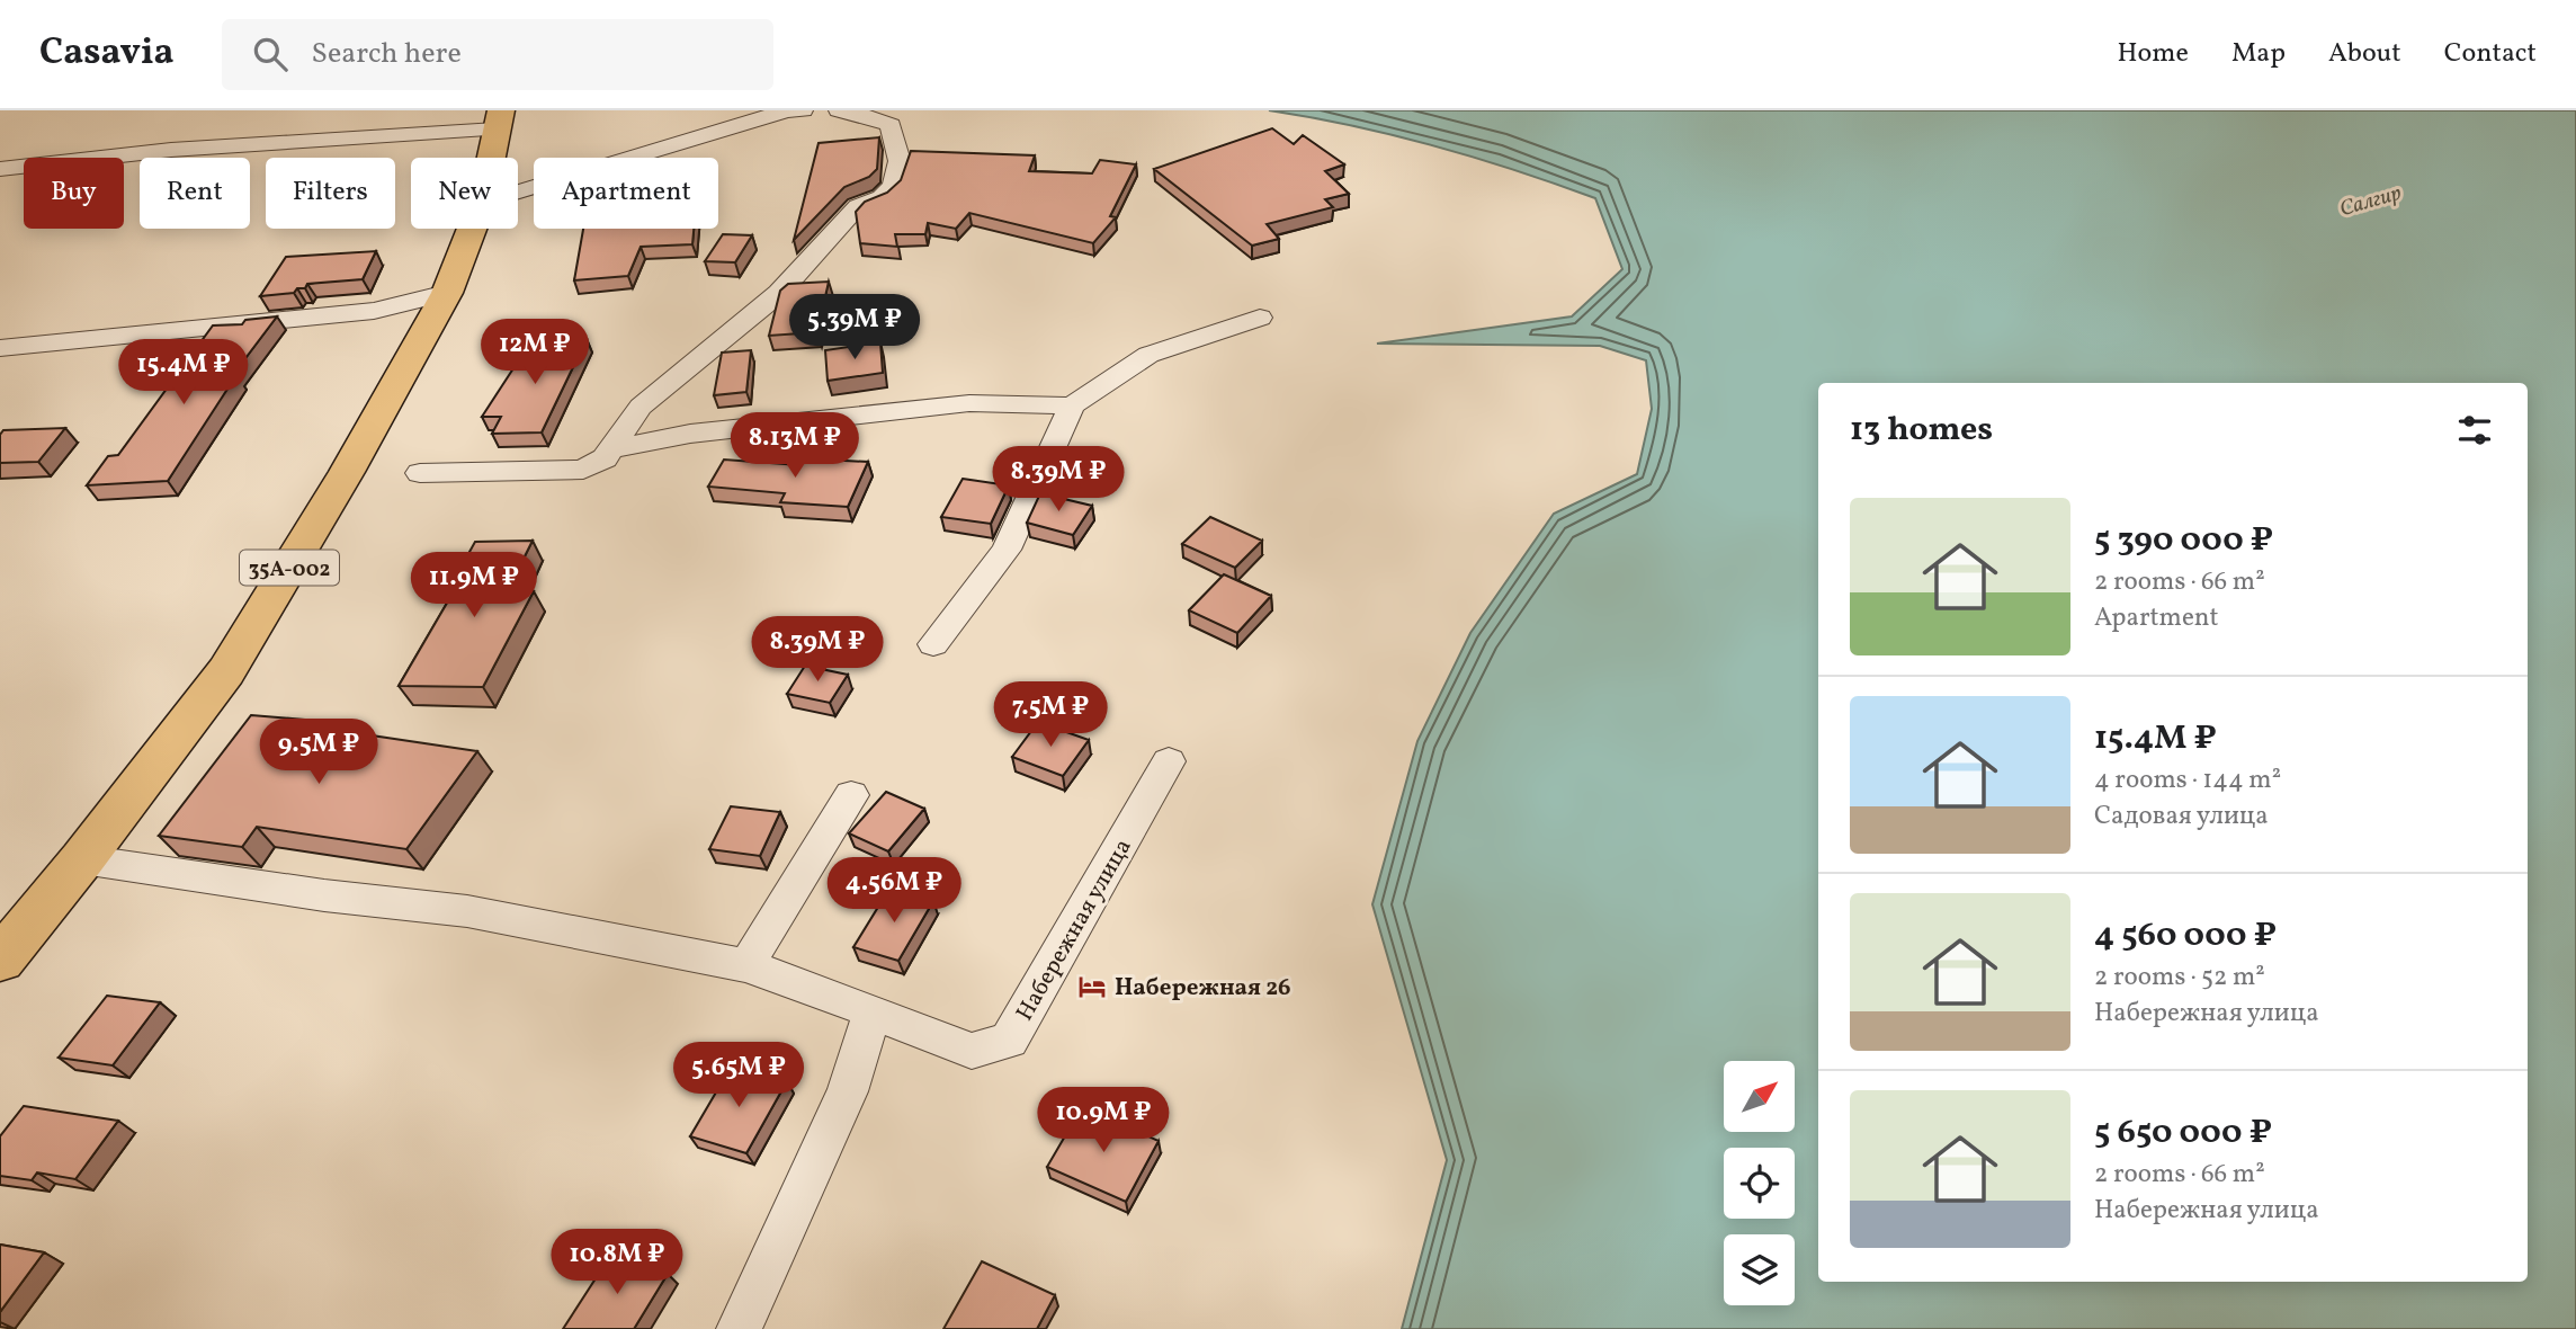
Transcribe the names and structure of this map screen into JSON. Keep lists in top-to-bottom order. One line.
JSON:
{"streets":{"main road":["35А-002"],"street":["Набережная улица"]},"crossings":[["35А-002","Набережная улица"]],"water":["Салгир"],"places":{"hotel":["Набережная 26"]},"north":"top right","page":{"header":"Casavia","search":"Search here","nav":["Home","Map","About","Contact"],"chip":["Buy","Rent","Filters","New","Apartment"],"price":["5.39M ₽","12M ₽","15.4M ₽","8.13M ₽","8.39M ₽","11.9M ₽","8.39M ₽","7.5M ₽","9.5M ₽","4.56M ₽","5.65M ₽","10.9M ₽","10.8M ₽"],"heading":"13 homes","list":[{"name":"5 390 000 ₽","note":"2 rooms · 66 m² · Apartment"},{"name":"15.4M ₽","note":"4 rooms · 144 m² · Садовая улица"},{"name":"4 560 000 ₽","note":"2 rooms · 52 m² · Набережная улица"},{"name":"5 650 000 ₽","note":"2 rooms · 66 m² · Набережная улица"}]}}
